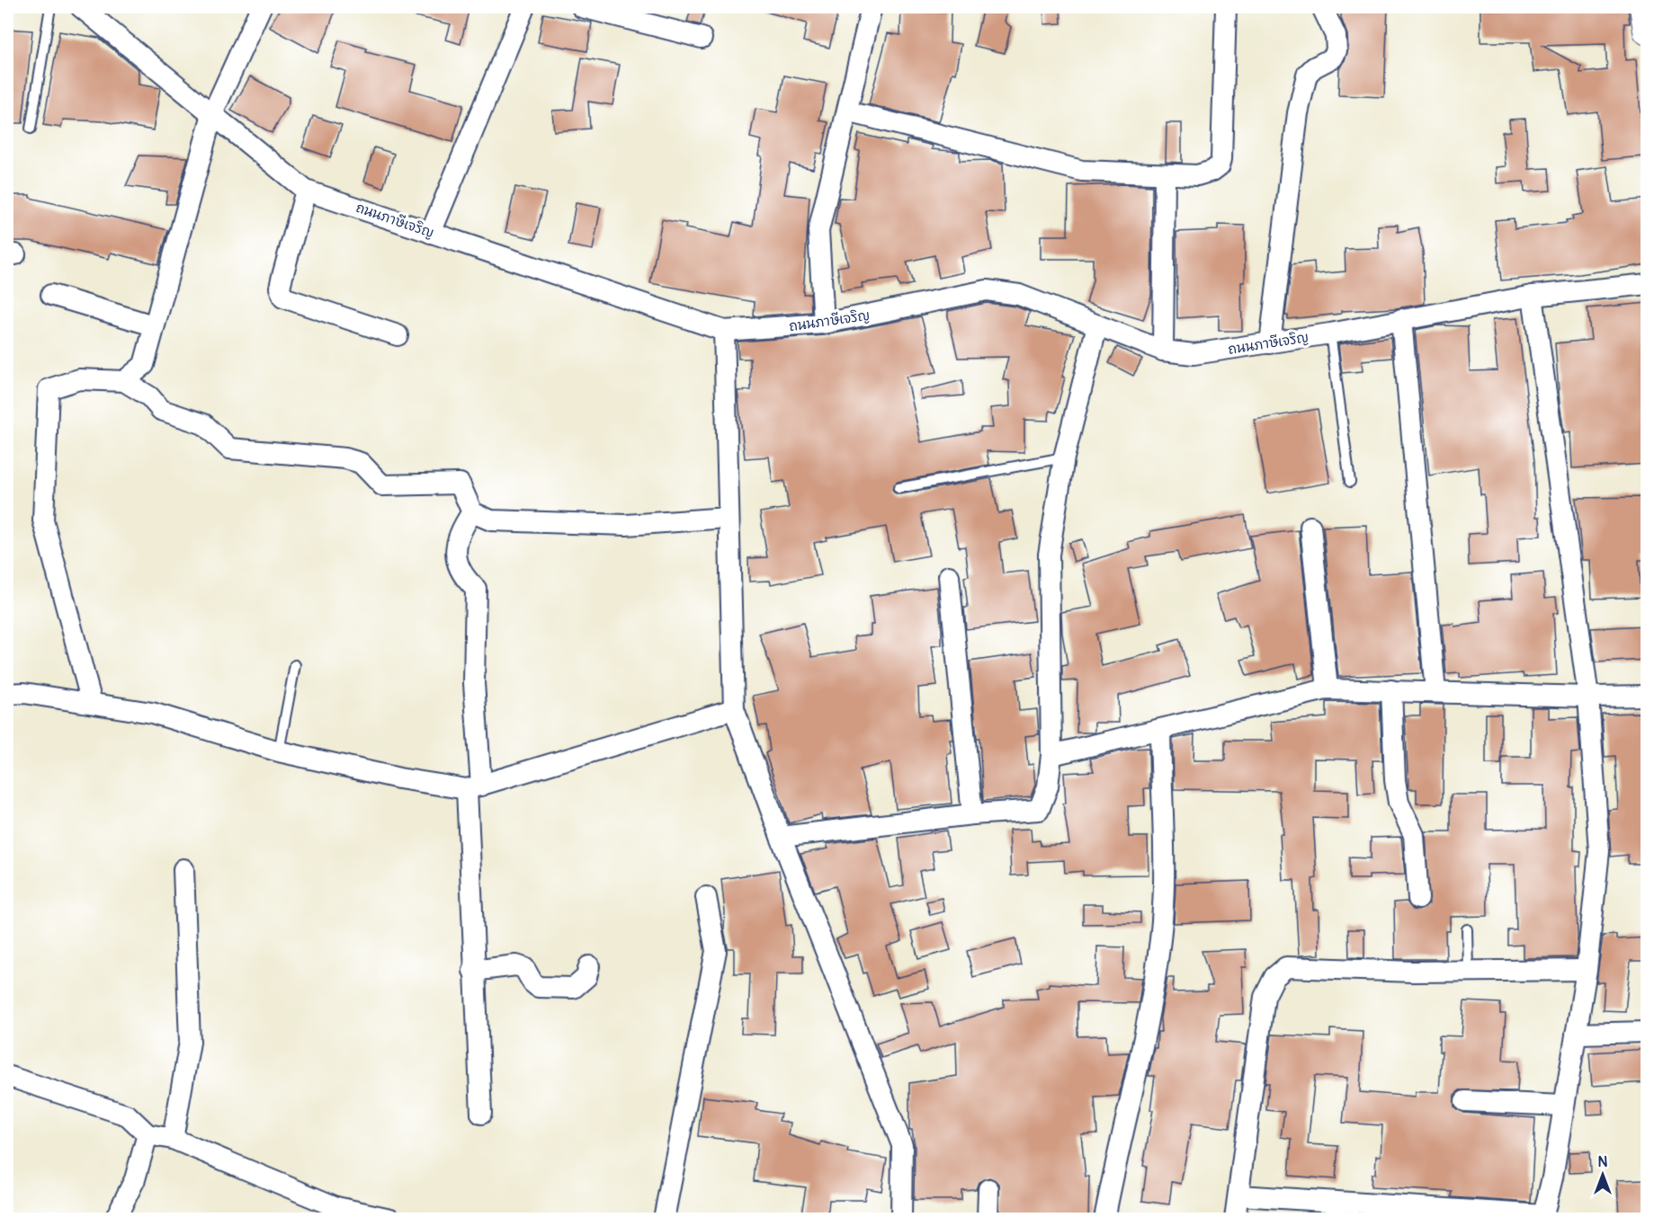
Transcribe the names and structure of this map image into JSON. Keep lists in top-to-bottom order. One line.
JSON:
{"streets":{"street":["ถนนภาษีเจริญ"]},"north":"top"}
